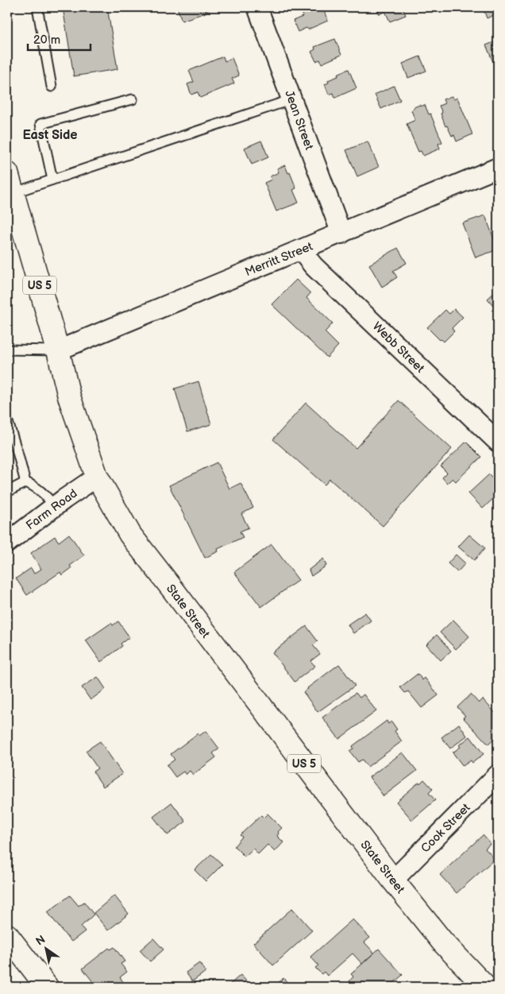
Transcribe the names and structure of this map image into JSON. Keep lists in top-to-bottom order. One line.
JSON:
{"streets":{"main road":["US 5","State Street"],"street":["Jean Street","Merritt Street","Webb Street","Farm Road","Cook Street"]},"crossings":[["Jean Street","Merritt Street"],["Merritt Street","Webb Street"],["Merritt Street","State Street"],["Farm Road","State Street"],["State Street","Cook Street"]],"districts":["East Side"],"scale_bar":"20 m","north":"top left"}
